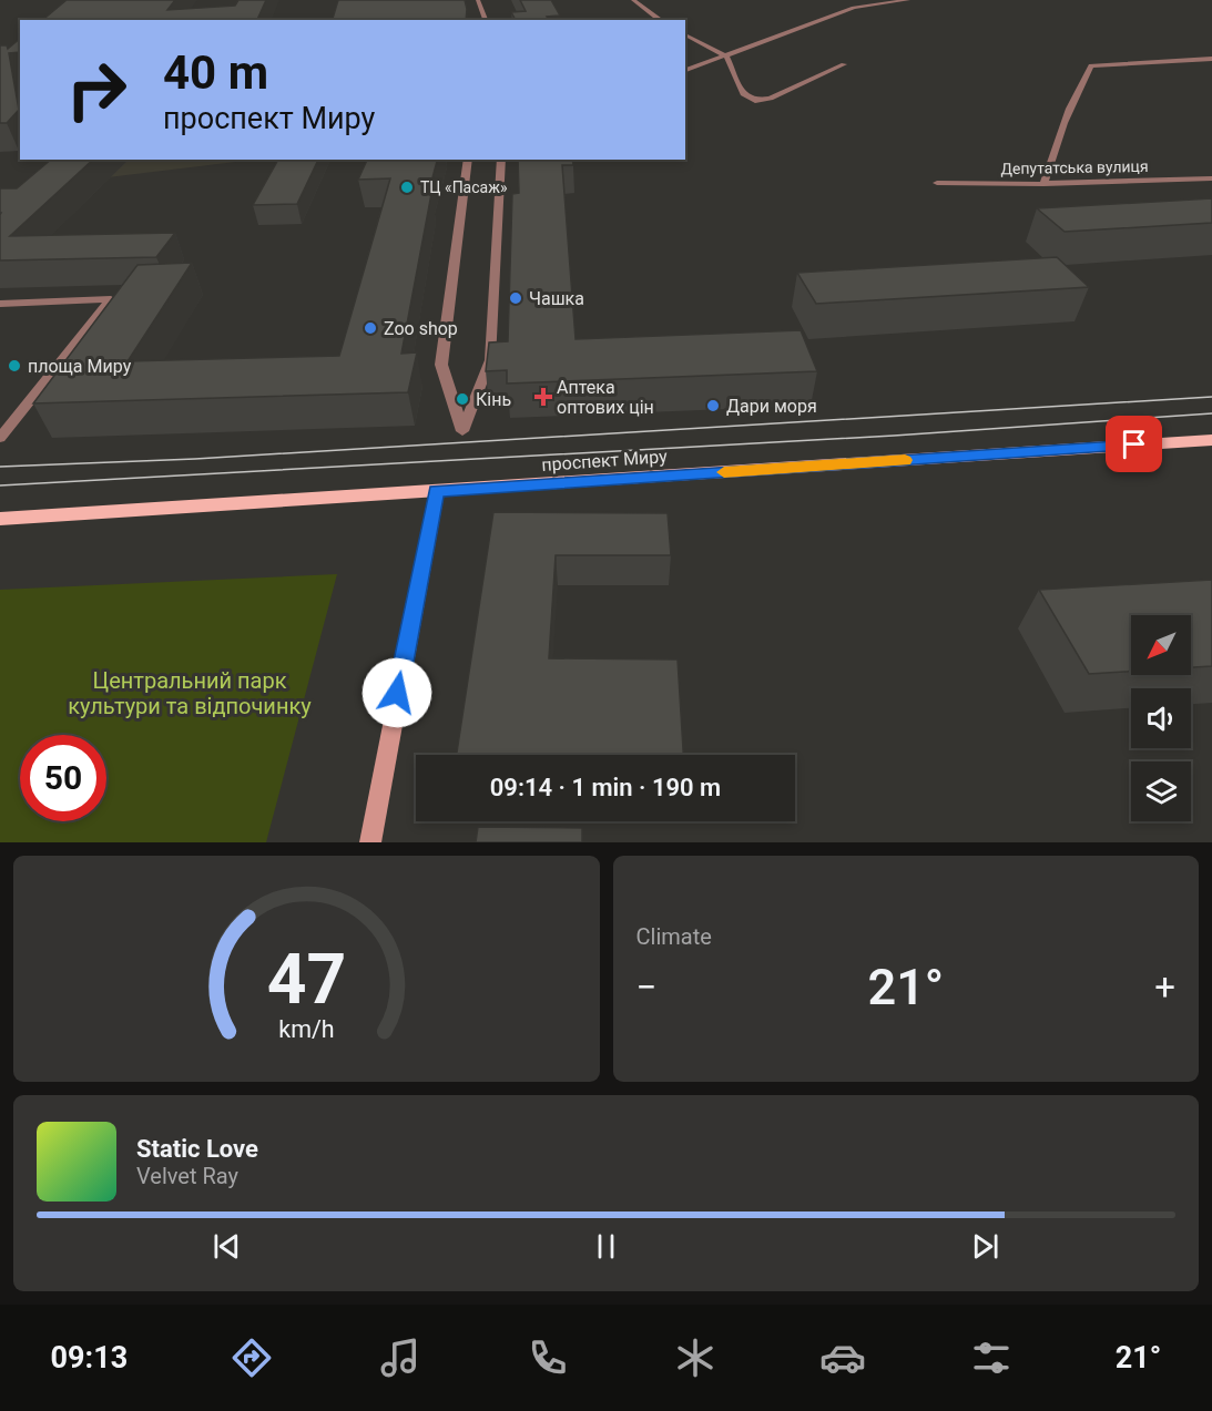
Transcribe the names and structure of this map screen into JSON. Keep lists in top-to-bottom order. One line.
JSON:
{"streets":{"main road":["проспект Миру"],"street":["Депутатська вулиця"]},"parks":["Центральний парк культури та відпочинку"],"places":{"other":["ТЦ «Пасаж»","Чашка","Zoo shop","площа Миру","Кінь","Дари моря"],"health":["Аптека оптових цін"]},"north":"bottom left","page":{"turn":["40 m","проспект Миру"],"limit":"50","trip":"09:14 · 1 min · 190 m","tile":"Climate","heat":["−","21°","+"],"song":["Static Love","Velvet Ray"],"tabs":["09:13","21°"],"gauge":["47","km/h"]}}
